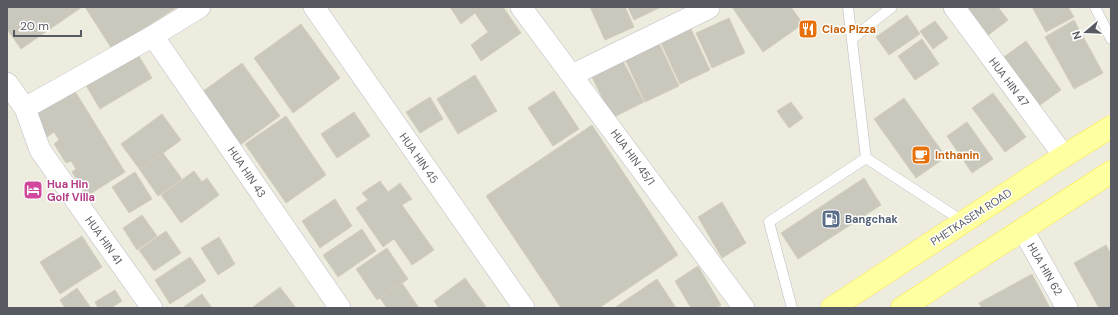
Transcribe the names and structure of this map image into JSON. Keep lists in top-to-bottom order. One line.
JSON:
{"streets":{"main road":["PHETKASEM ROAD"],"street":["HUA HIN 47","HUA HIN 45/1","HUA HIN 45","HUA HIN 43","HUA HIN 41","HUA HIN 62"]},"crossings":[["HUA HIN 47","PHETKASEM ROAD"]],"places":{"restaurant":["Ciao Pizza"],"cafe":["Inthanin"],"hotel":["Hua Hin Golf Villa"],"fuel station":["Bangchak"]},"scale_bar":"20 m","north":"left"}
